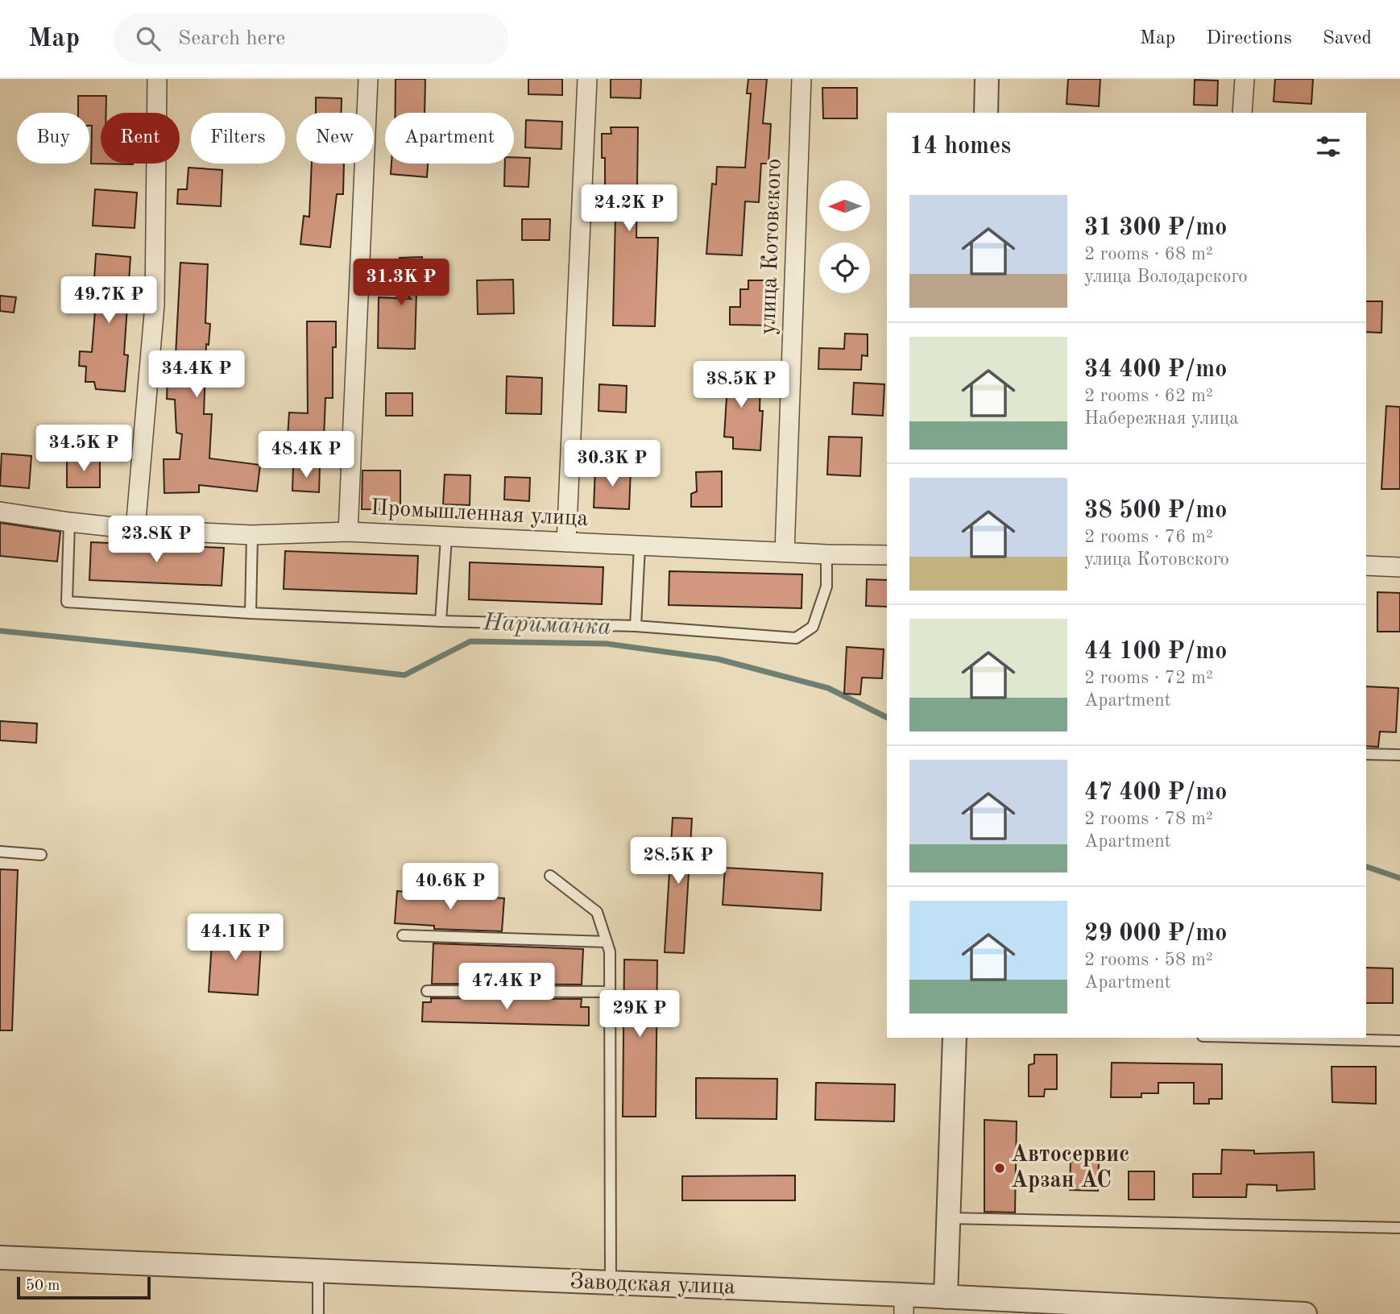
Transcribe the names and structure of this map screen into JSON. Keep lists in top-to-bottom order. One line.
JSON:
{"streets":{"street":["улица Котовского","Промышленная улица","Заводская улица"]},"crossings":[["улица Котовского","Промышленная улица"]],"water":["Нариманка"],"places":["Автосервис Арзан АС"],"scale_bar":"50 m","north":"left","page":{"header":"Map","search":"Search here","nav":["Map","Directions","Saved"],"chip":["Buy","Rent","Filters","New","Apartment"],"heading":"14 homes","list":[{"name":"31 300 ₽/mo","note":"2 rooms · 68 m² · улица Володарского"},{"name":"34 400 ₽/mo","note":"2 rooms · 62 m² · Набережная улица"},{"name":"38 500 ₽/mo","note":"2 rooms · 76 m² · улица Котовского"},{"name":"44 100 ₽/mo","note":"2 rooms · 72 m² · Apartment"},{"name":"47 400 ₽/mo","note":"2 rooms · 78 m² · Apartment"},{"name":"29 000 ₽/mo","note":"2 rooms · 58 m² · Apartment"}],"price":["24.2K ₽","31.3K ₽","49.7K ₽","34.4K ₽","38.5K ₽","34.5K ₽","48.4K ₽","30.3K ₽","23.8K ₽","28.5K ₽","40.6K ₽","44.1K ₽","47.4K ₽","29K ₽"],"scale":"50 m"}}
